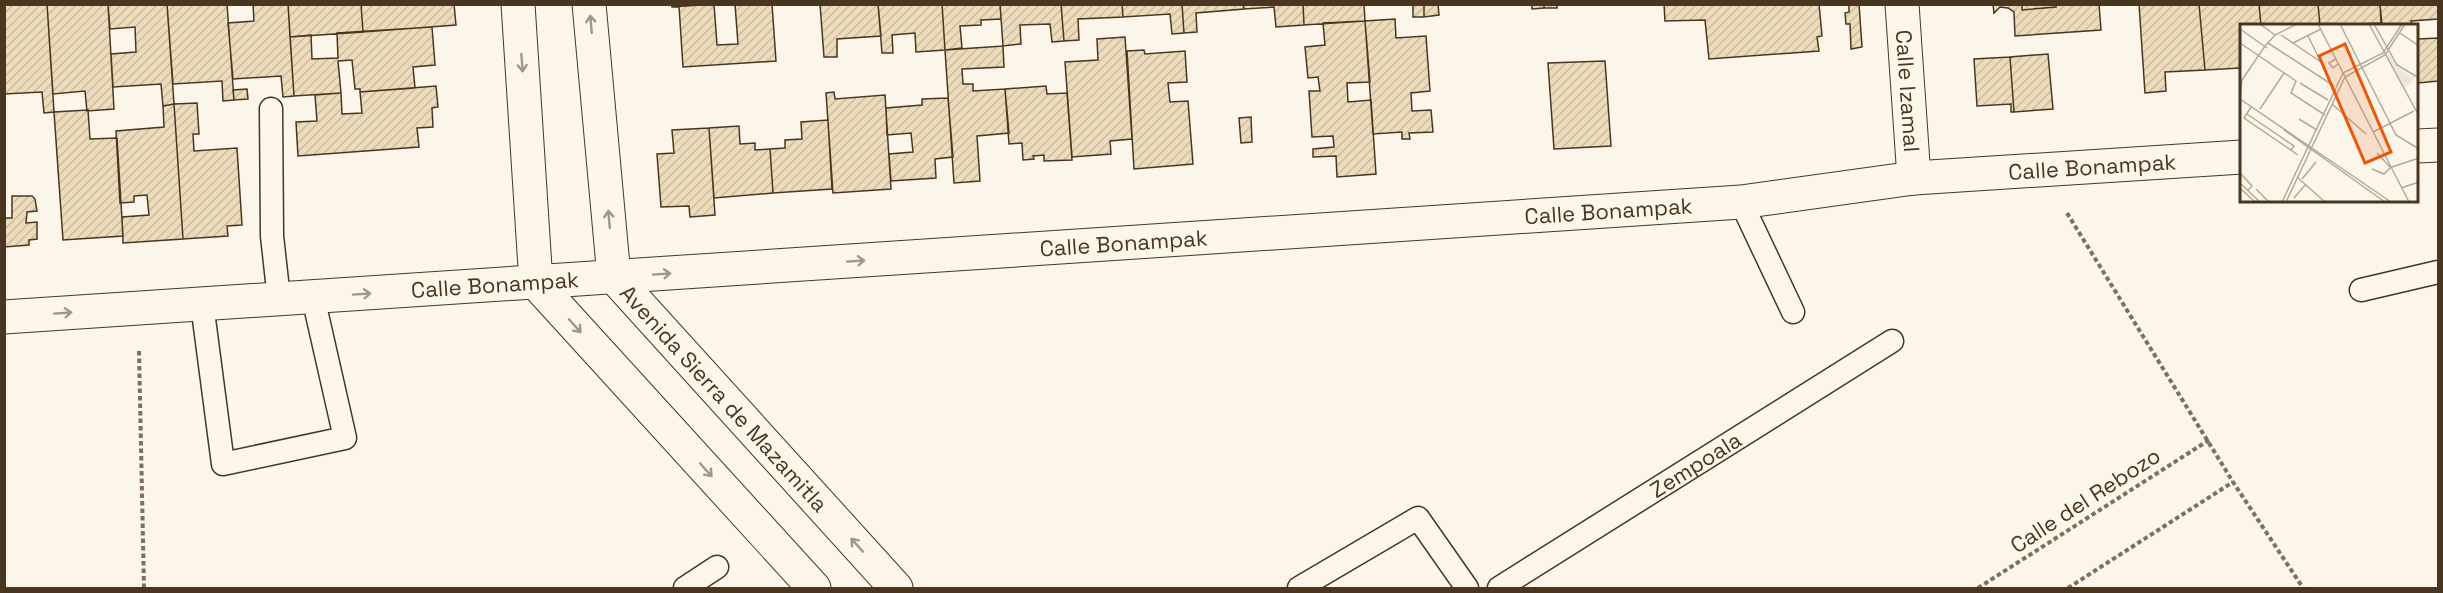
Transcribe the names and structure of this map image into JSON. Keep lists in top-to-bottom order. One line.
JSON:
{"streets":{"street":["Calle Izamal","Calle Bonampak","Avenida Sierra de Mazamitla"],"lane":["Zempoala"],"path":["Calle del Rebozo"]},"crossings":[["Calle Izamal","Calle Bonampak"],["Calle Bonampak","Avenida Sierra de Mazamitla"]],"one_way":["Calle Bonampak"]}
